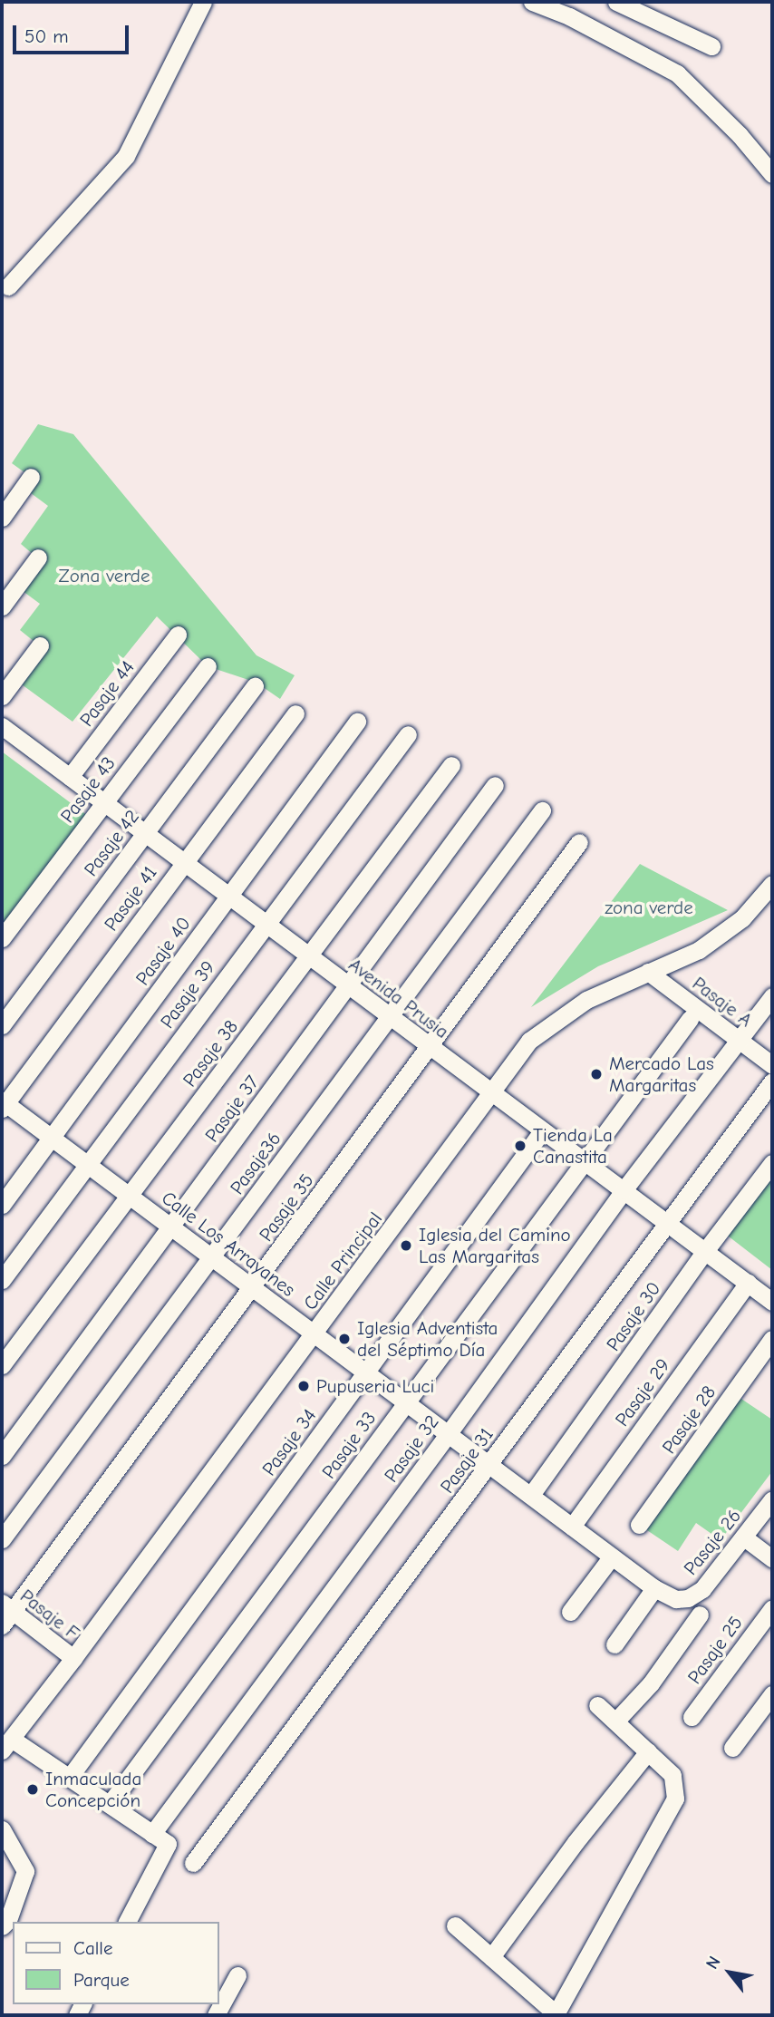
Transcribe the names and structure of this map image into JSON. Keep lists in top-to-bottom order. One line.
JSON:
{"streets":{"street":["Pasaje 44","Pasaje 43","Pasaje 42","Pasaje 41","Pasaje 40","Pasaje 39","Avenida Prusia","Pasaje A","Pasaje 38","Pasaje 37","Pasaje36","Pasaje 35","Calle Los Arrayanes","Calle Principal","Pasaje 30","Pasaje 29","Pasaje 28","Pasaje 34","Pasaje 33","Pasaje 32","Pasaje 31","Pasaje 26","Pasaje F","Pasaje 25"]},"crossings":[["Pasaje 44","Avenida Prusia"],["Pasaje 43","Avenida Prusia"],["Pasaje 42","Avenida Prusia"],["Pasaje 41","Avenida Prusia"],["Pasaje 41","Calle Los Arrayanes"],["Pasaje 40","Avenida Prusia"],["Pasaje 40","Calle Los Arrayanes"],["Pasaje 39","Avenida Prusia"],["Pasaje 39","Calle Los Arrayanes"],["Avenida Prusia","Pasaje 38"],["Avenida Prusia","Pasaje 37"],["Avenida Prusia","Pasaje36"],["Avenida Prusia","Pasaje 35"],["Avenida Prusia","Calle Principal"],["Avenida Prusia","Pasaje 30"],["Avenida Prusia","Pasaje 29"],["Avenida Prusia","Pasaje 34"],["Avenida Prusia","Pasaje 33"],["Avenida Prusia","Pasaje 32"],["Avenida Prusia","Pasaje 31"],["Pasaje A","Calle Principal"],["Pasaje A","Pasaje 32"],["Pasaje 38","Calle Los Arrayanes"],["Pasaje 37","Calle Los Arrayanes"],["Pasaje36","Calle Los Arrayanes"],["Pasaje 35","Calle Los Arrayanes"],["Pasaje 35","Pasaje F"],["Calle Los Arrayanes","Calle Principal"],["Calle Los Arrayanes","Pasaje 30"],["Calle Los Arrayanes","Pasaje 29"],["Calle Los Arrayanes","Pasaje 34"],["Calle Los Arrayanes","Pasaje 33"],["Calle Los Arrayanes","Pasaje 32"],["Calle Los Arrayanes","Pasaje 31"],["Calle Los Arrayanes","Pasaje 26"],["Calle Principal","Pasaje F"]],"parks":["Zona verde","zona verde"],"places":["Mercado Las Margaritas","Tienda La Canastita","Iglesia del Camino Las Margaritas","Iglesia Adventista del Séptimo Día","Pupuseria Luci","Inmaculada Concepción"],"legend":["Calle","Parque"],"scale_bar":"50 m","north":"top left"}
